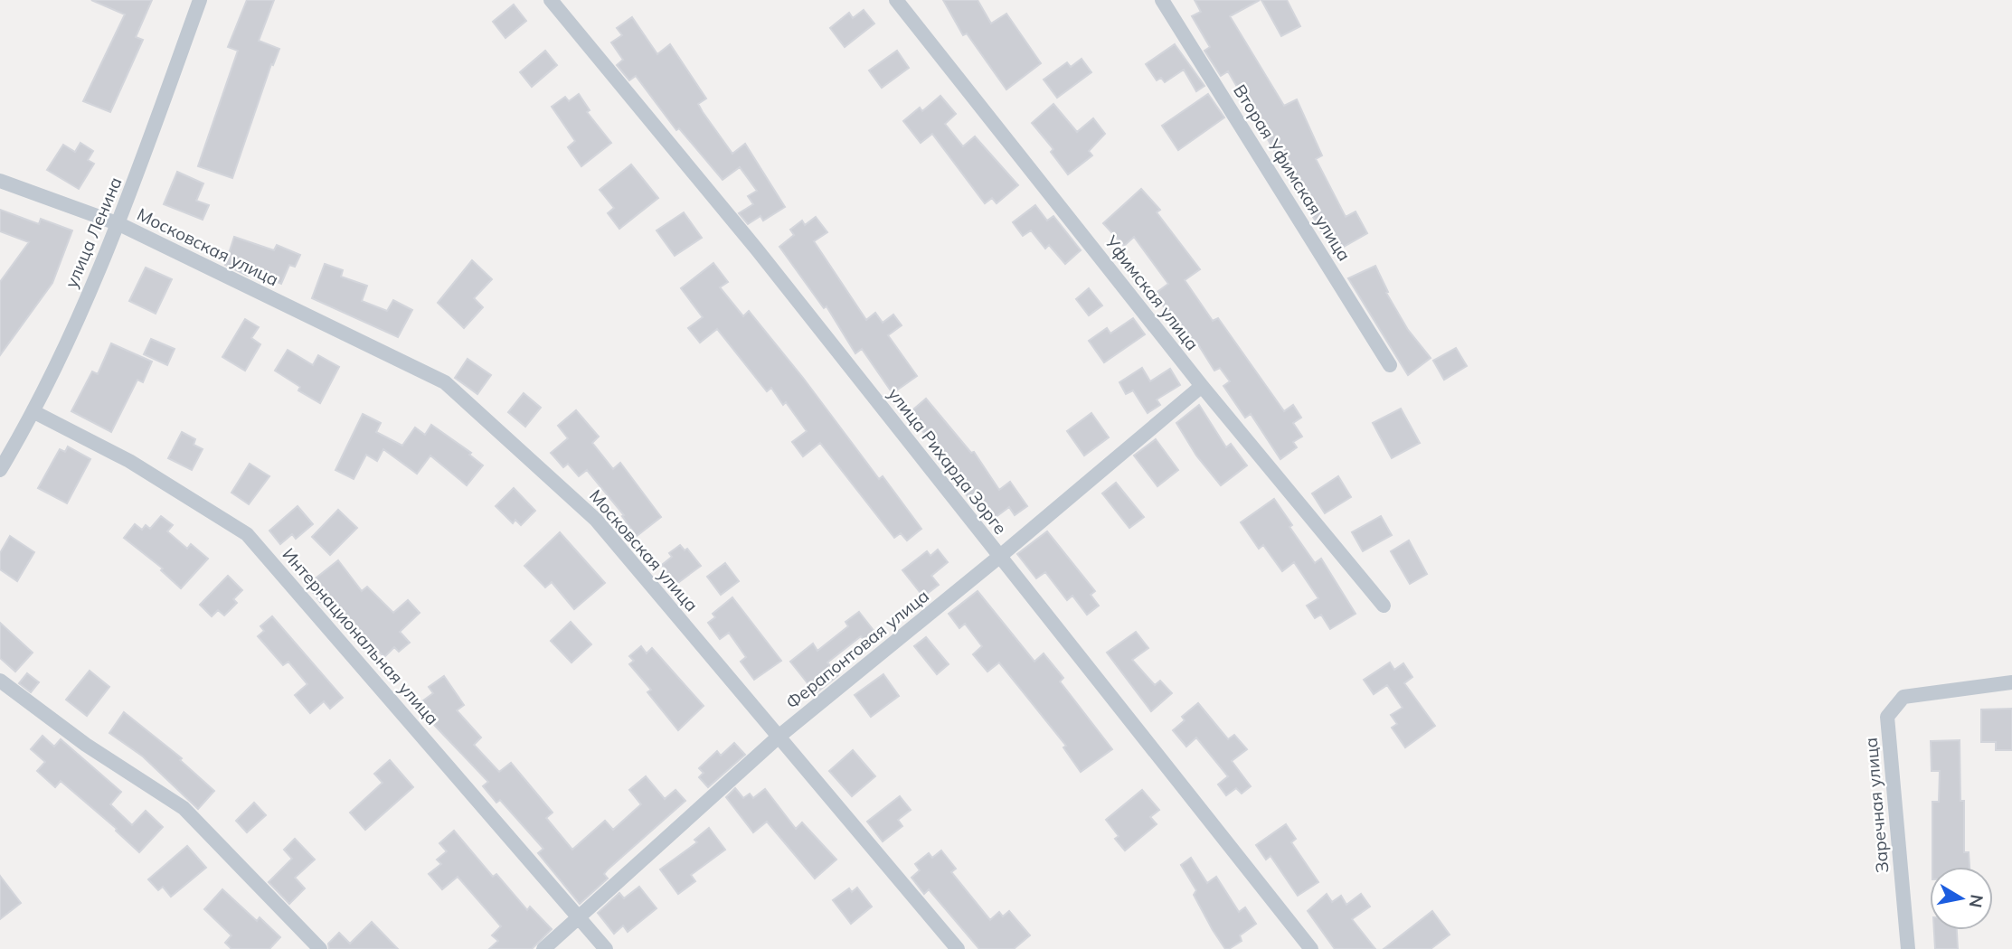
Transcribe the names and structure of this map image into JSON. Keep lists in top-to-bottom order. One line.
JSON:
{"streets":{"street":["Вторая Уфимская улица","улица Ленина","Московская улица","Уфимская улица","улица Рихарда Зорге","Интернациональная улица","Ферапонтовая улица","Заречная улица"]},"crossings":[["улица Ленина","Московская улица"],["улица Ленина","Интернациональная улица"],["Московская улица","Ферапонтовая улица"],["Уфимская улица","Ферапонтовая улица"],["улица Рихарда Зорге","Ферапонтовая улица"],["Интернациональная улица","Ферапонтовая улица"]],"north":"right"}
